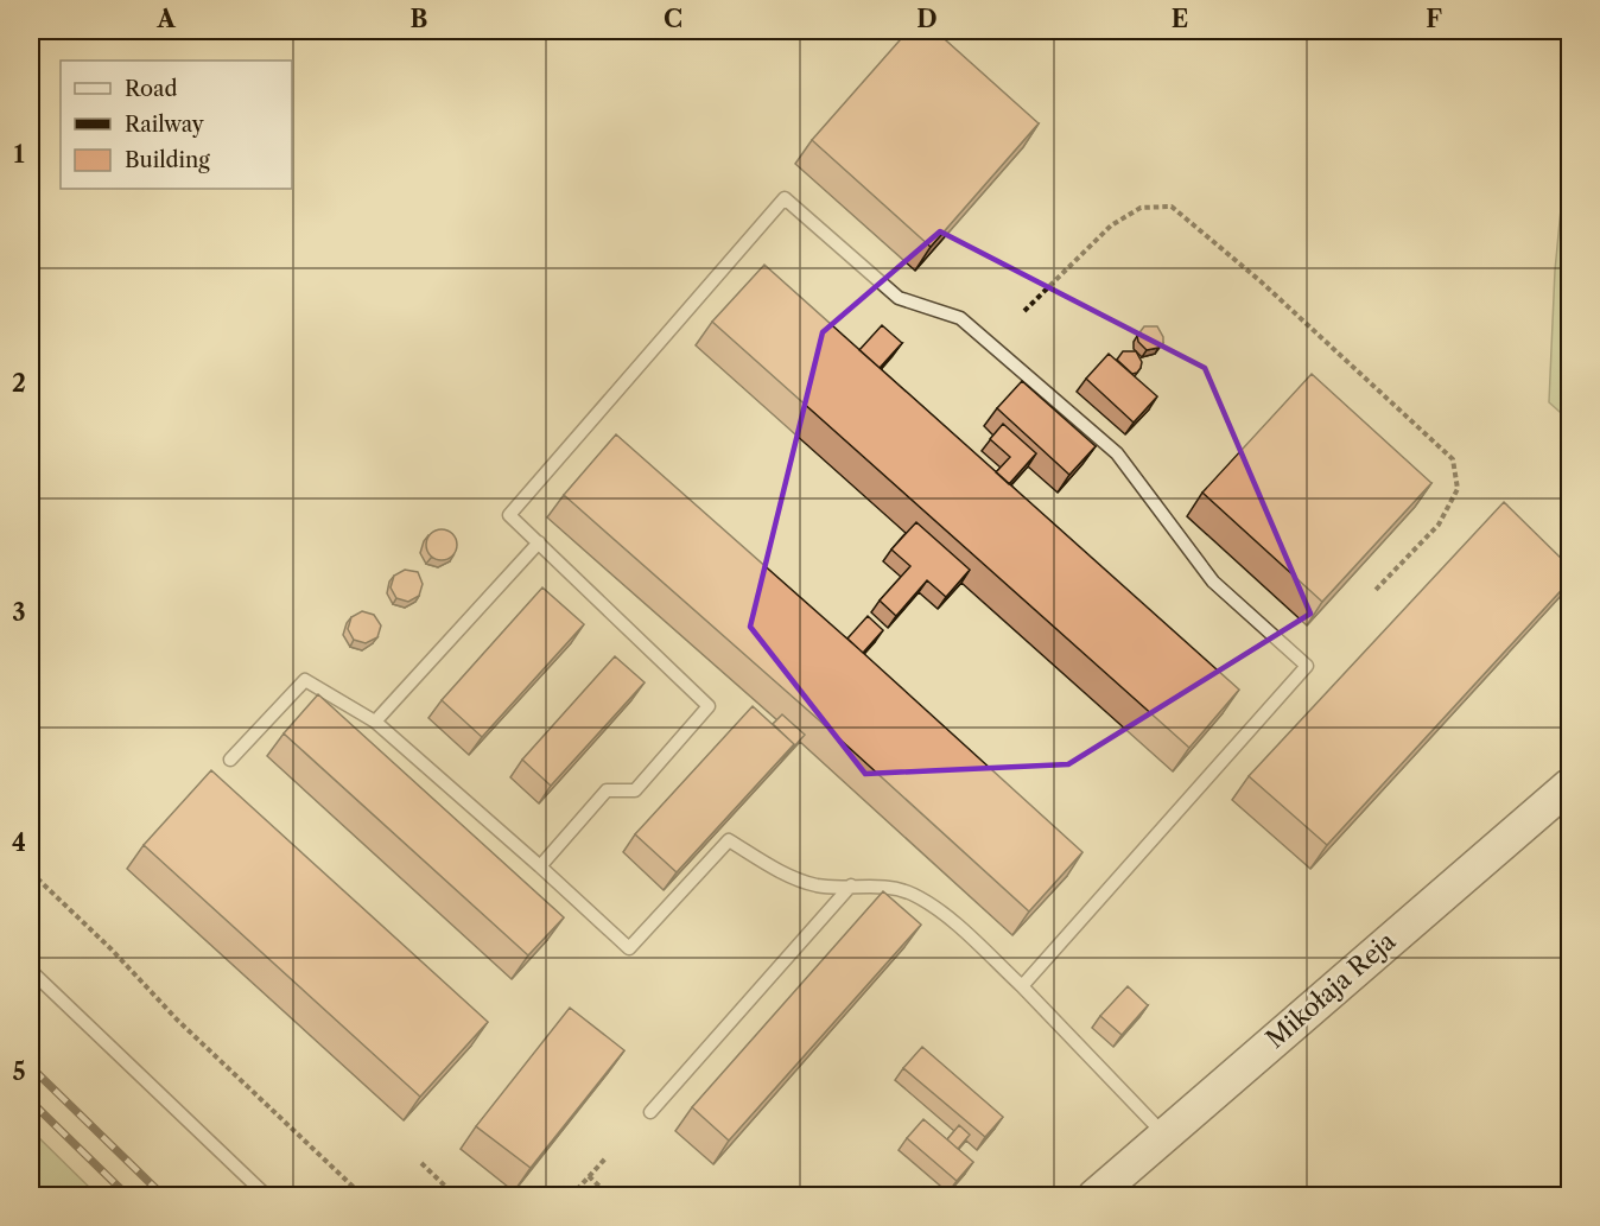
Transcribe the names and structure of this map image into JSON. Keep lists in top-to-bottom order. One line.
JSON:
{"streets":{"street":["Mikołaja Reja"]},"legend":["Road","Railway","Building"],"grid":{"columns":["A","B","C","D","E","F"],"rows":["1","2","3","4","5"]}}
